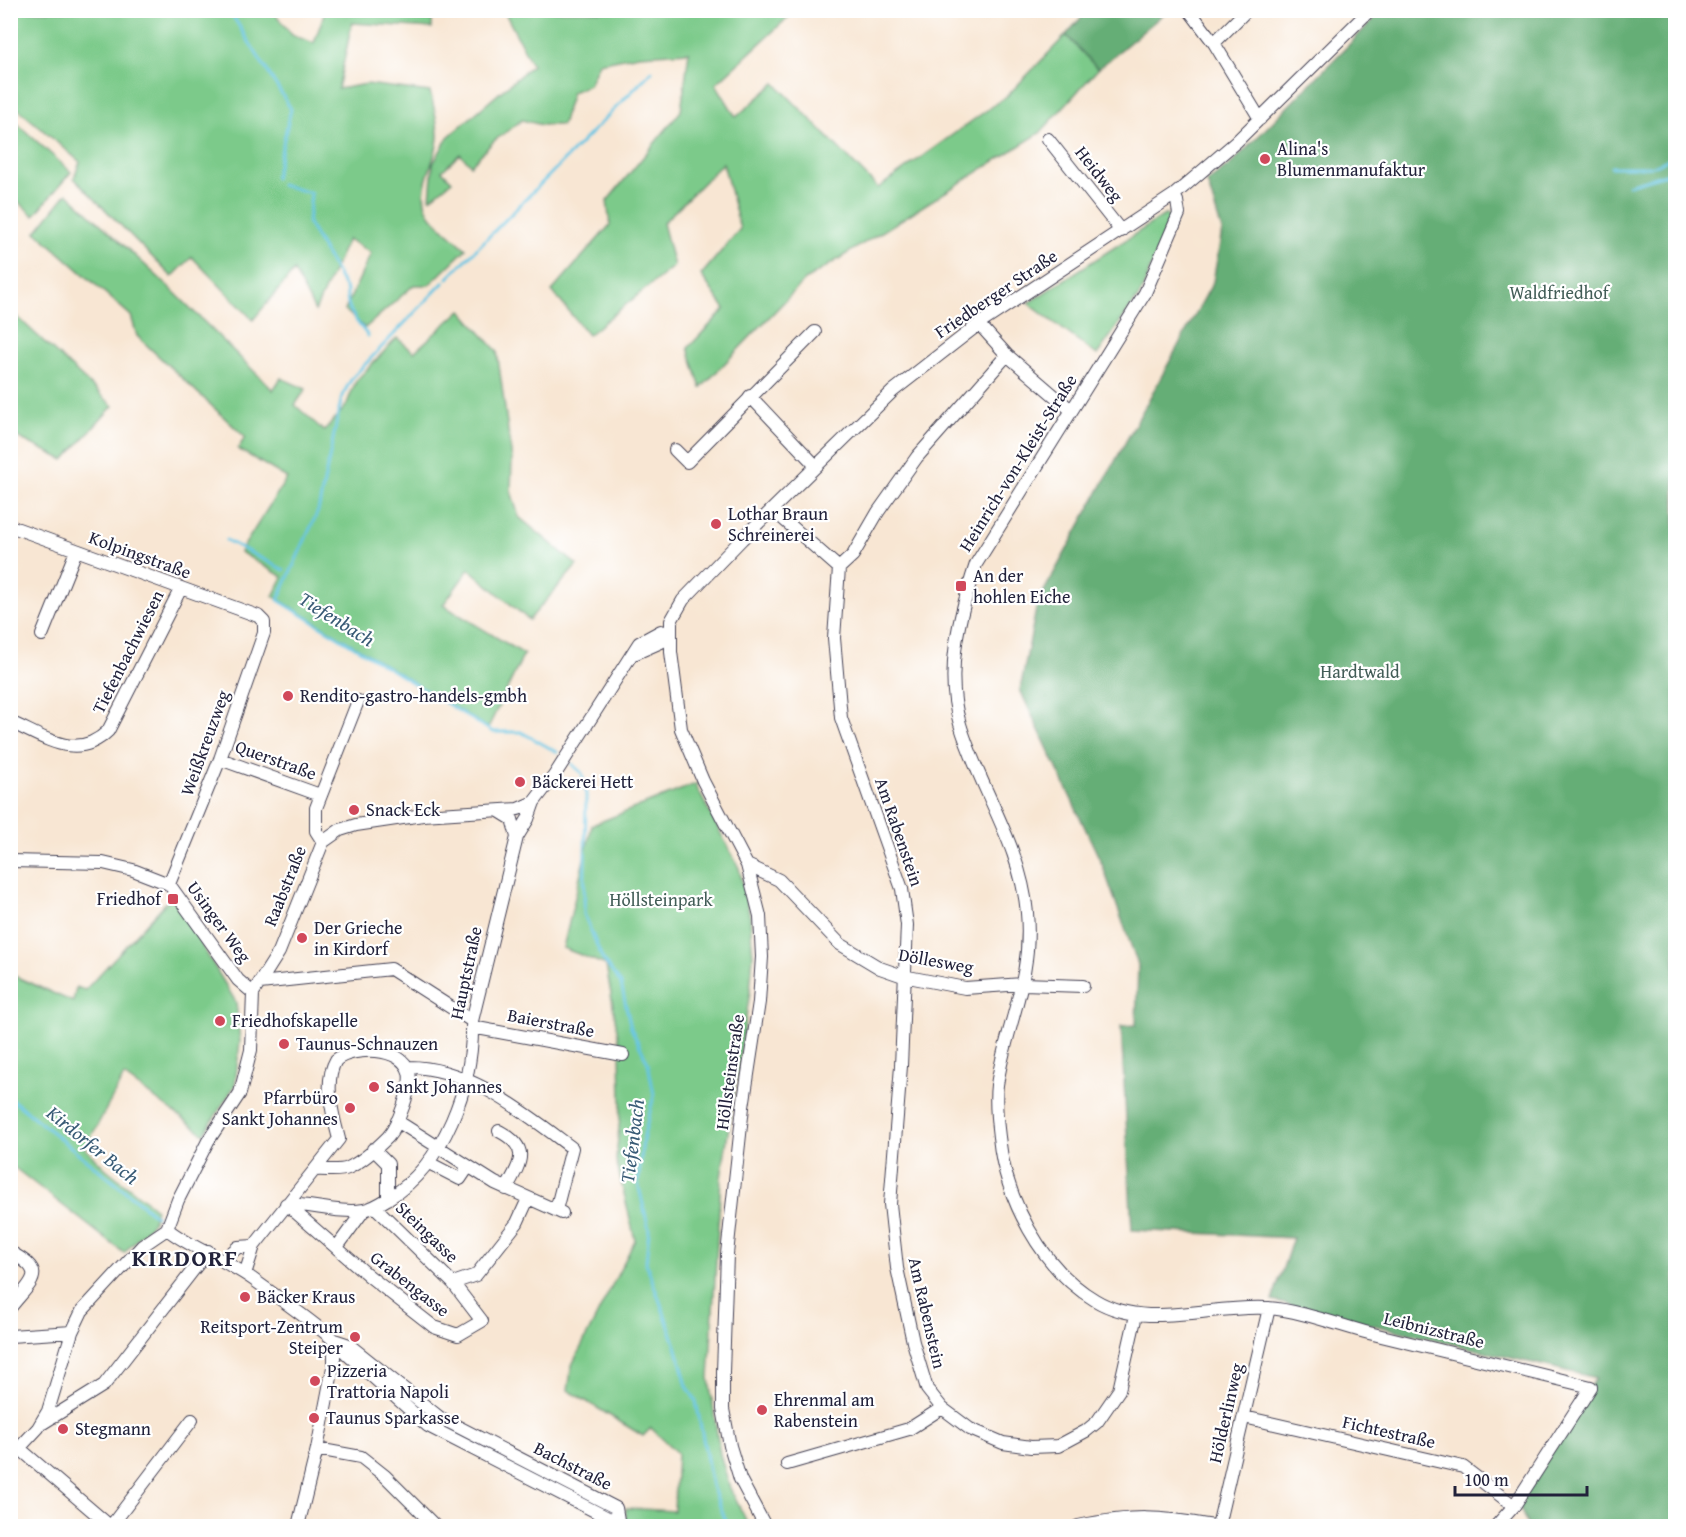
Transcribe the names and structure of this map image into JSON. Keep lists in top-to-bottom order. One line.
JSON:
{"streets":{"street":["Heidweg","Friedberger Straße","Heinrich-von-Kleist-Straße","Kolpingstraße","Tiefenbachwiesen","Weißkreuzweg","Querstraße","Am Rabenstein","Raabstraße","Usinger Weg","Döllesweg","Hauptstraße","Baierstraße","Höllsteinstraße","Steingasse","Grabengasse","Leibnizstraße","Hölderlinweg","Fichtestraße","Bachstraße"]},"crossings":[["Heidweg","Friedberger Straße"],["Friedberger Straße","Heinrich-von-Kleist-Straße"],["Friedberger Straße","Höllsteinstraße"],["Heinrich-von-Kleist-Straße","Am Rabenstein"],["Heinrich-von-Kleist-Straße","Döllesweg"],["Heinrich-von-Kleist-Straße","Leibnizstraße"],["Heinrich-von-Kleist-Straße","Hölderlinweg"],["Kolpingstraße","Tiefenbachwiesen"],["Kolpingstraße","Weißkreuzweg"],["Weißkreuzweg","Querstraße"],["Weißkreuzweg","Usinger Weg"],["Am Rabenstein","Döllesweg"],["Raabstraße","Usinger Weg"],["Raabstraße","Hauptstraße"],["Döllesweg","Höllsteinstraße"],["Hauptstraße","Baierstraße"],["Hauptstraße","Steingasse"],["Hauptstraße","Grabengasse"],["Steingasse","Grabengasse"],["Leibnizstraße","Hölderlinweg"],["Leibnizstraße","Fichtestraße"],["Hölderlinweg","Fichtestraße"]],"districts":["KIRDORF"],"water":["Tiefenbach","Kirdorfer Bach"],"parks":["Waldfriedhof","Hardtwald","Höllsteinpark"],"places":{"other":["Alina's Blumenmanufaktur","Lothar Braun Schreinerei","Rendito-gastro-handels-gmbh","Bäckerei Hett","Snack Eck","Der Grieche in Kirdorf","Friedhofskapelle","Taunus-Schnauzen","Sankt Johannes","Pfarrbüro Sankt Johannes","Bäcker Kraus","Reitsport-Zentrum Steiper","Pizzeria Trattoria Napoli","Ehrenmal am Rabenstein","Taunus Sparkasse","Stegmann"],"transit":["An der hohlen Eiche","Friedhof"]},"scale_bar":"100 m"}
